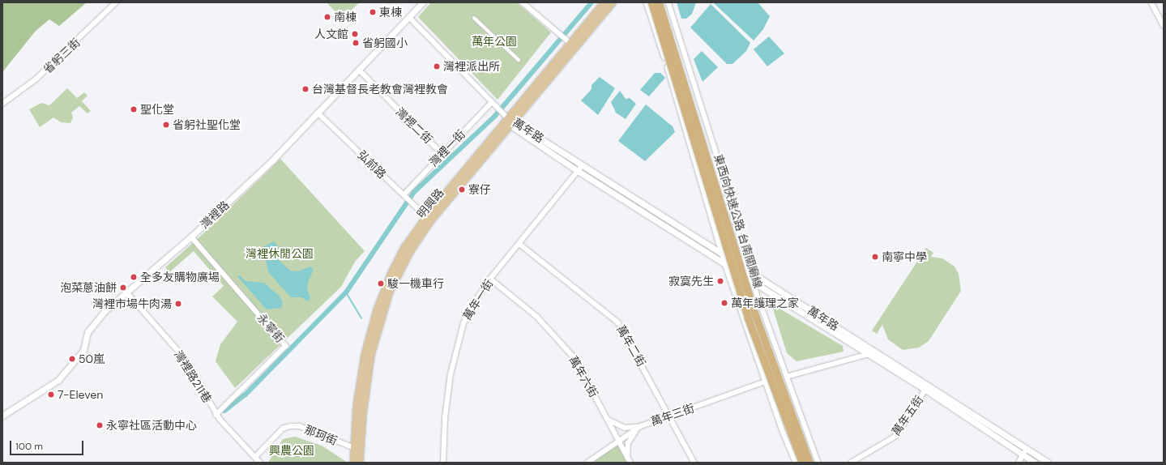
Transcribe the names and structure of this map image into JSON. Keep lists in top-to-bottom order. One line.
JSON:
{"streets":{"highway":["東西向快速公路 台南關廟線"],"main road":["明興路"],"street":["省躬三街","灣裡二街","萬年路","灣裡一街","弘前路","灣裡路","萬年一街","永寧街","萬年二街","灣裡路211巷","萬年六街","萬年三街","萬年五街","那珂街"]},"crossings":[["灣裡二街","灣裡一街"],["灣裡二街","灣裡路"],["萬年路","明興路"],["萬年路","萬年一街"],["萬年路","萬年五街"],["灣裡一街","弘前路"],["弘前路","明興路"],["弘前路","灣裡路"],["明興路","那珂街"],["灣裡路","永寧街"],["灣裡路","灣裡路211巷"],["萬年一街","萬年二街"],["萬年一街","萬年六街"],["永寧街","灣裡路211巷"],["萬年二街","萬年三街"],["灣裡路211巷","那珂街"],["萬年六街","萬年三街"]],"parks":["萬年公園","灣裡休閒公園","興農公園"],"places":["東棟","南棟","人文館","省躬國小","灣裡派出所","台灣基督長老教會灣裡教會","聖化堂","省躬社聖化堂","寮仔","南寧中學","全多友購物廣場","寂寞先生","駿一機車行","泡菜蔥油餅","萬年護理之家","灣裡市場牛肉湯","50嵐","7-Eleven","永寧社區活動中心"],"scale_bar":"100 m"}
